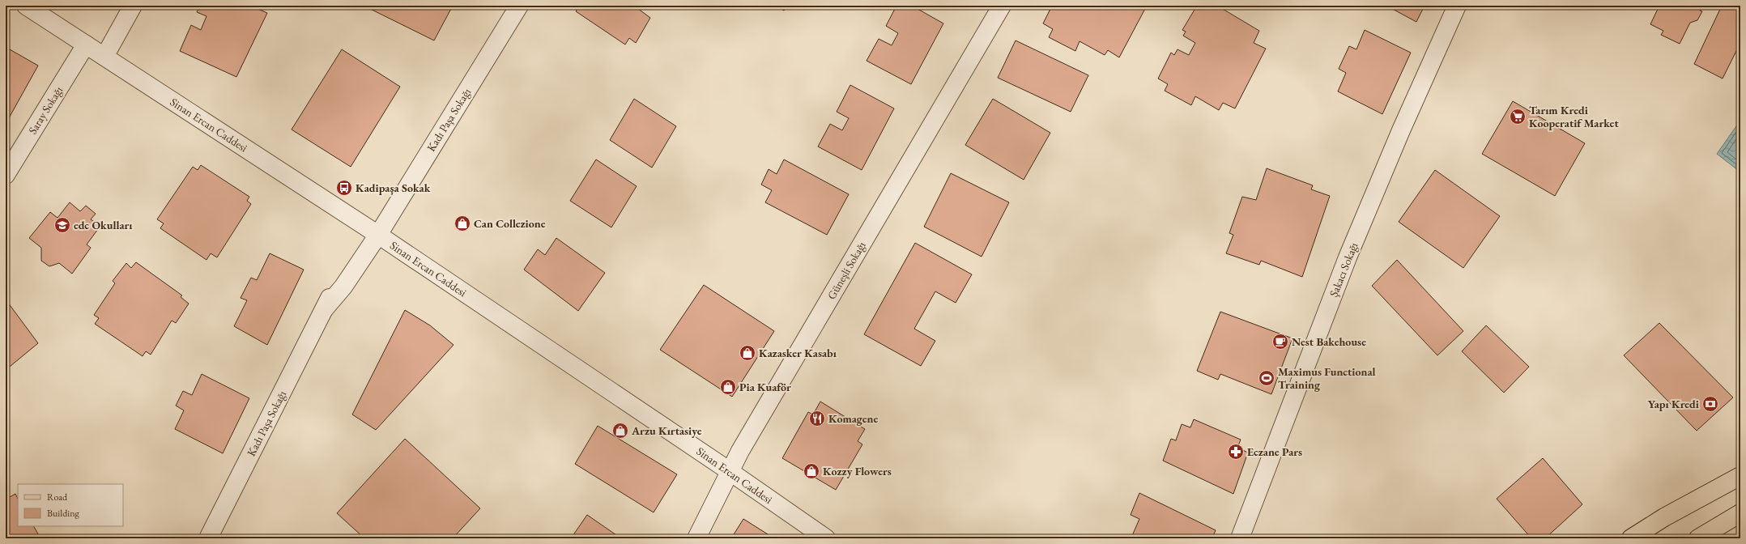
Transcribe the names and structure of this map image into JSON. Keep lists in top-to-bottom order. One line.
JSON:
{"streets":{"street":["Saray Sokağı","Kadı Paşa Sokağı","Sinan Ercan Caddesi","Şakacı Sokağı","Güneşli Sokağı"]},"crossings":[["Saray Sokağı","Sinan Ercan Caddesi"],["Kadı Paşa Sokağı","Sinan Ercan Caddesi"],["Sinan Ercan Caddesi","Güneşli Sokağı"]],"places":{"supermarket":["Tarım Kredi Kooperatif Market"],"bus stop":["Kadipaşa Sokak"],"shop":["Can Collezione","Kazasker Kasabı","Pia Kuaför","Arzu Kırtasiye","Kozzy Flowers"],"school or university":["edc Okulları"],"cafe":["Nest Bakehouse"],"sports":["Maximus Functional Training"],"bank":["Yapı Kredi"],"restaurant":["Komagene"],"pharmacy":["Eczane Pars"]},"legend":["Road","Building"]}
